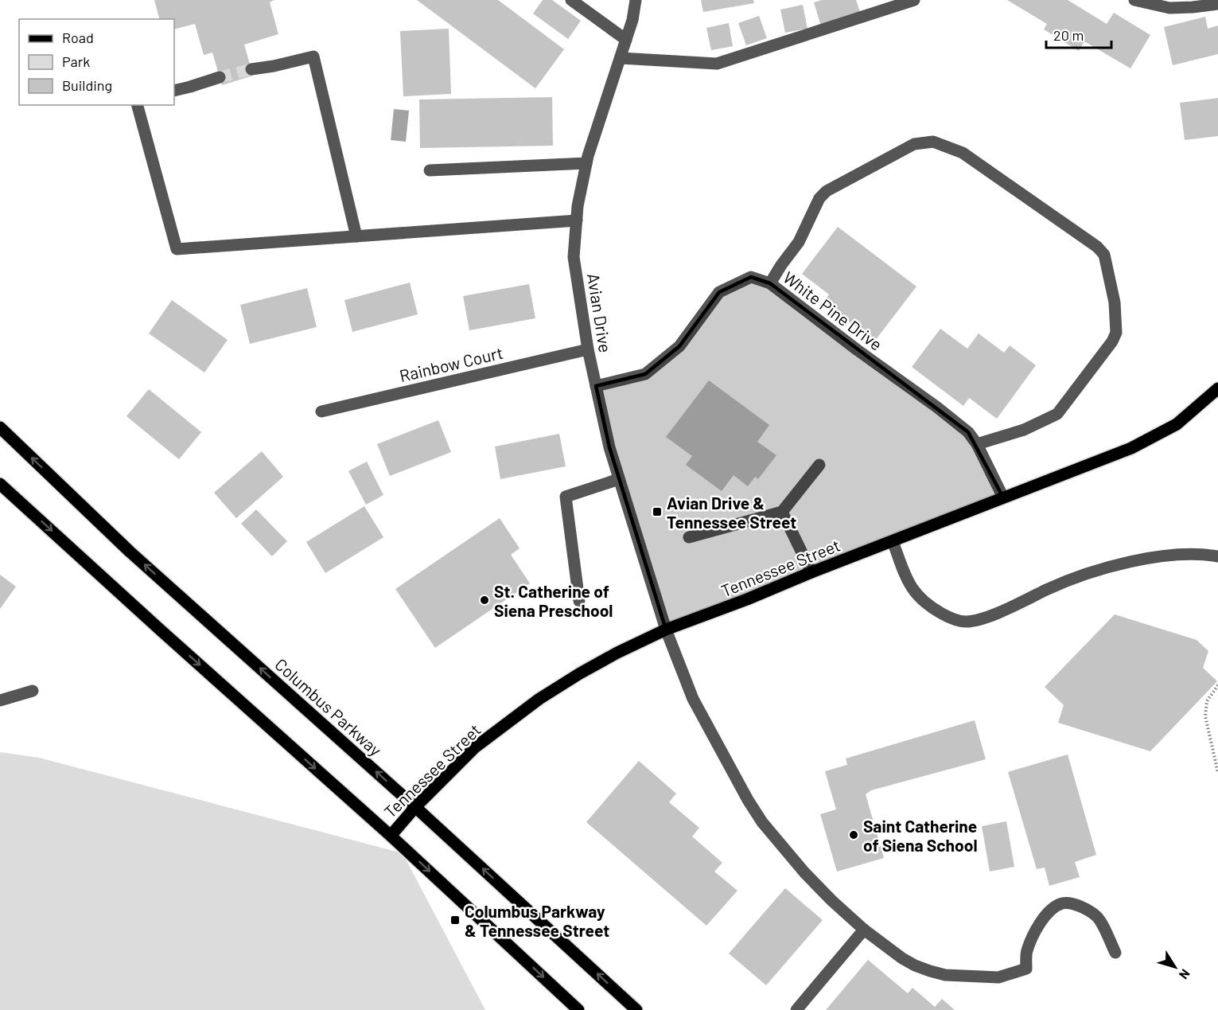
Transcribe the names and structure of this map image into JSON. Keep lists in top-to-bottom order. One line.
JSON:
{"streets":{"main road":["Tennessee Street","Columbus Parkway"],"street":["White Pine Drive","Avian Drive","Rainbow Court"]},"crossings":[["White Pine Drive","Avian Drive"],["White Pine Drive","Tennessee Street"],["Avian Drive","Rainbow Court"],["Avian Drive","Tennessee Street"],["Tennessee Street","Columbus Parkway"]],"places":{"transit":["Avian Drive & Tennessee Street","Columbus Parkway & Tennessee Street"],"other":["St. Catherine of Siena Preschool","Saint Catherine of Siena School"]},"legend":["Road","Park","Building"],"scale_bar":"20 m","north":"bottom right"}
